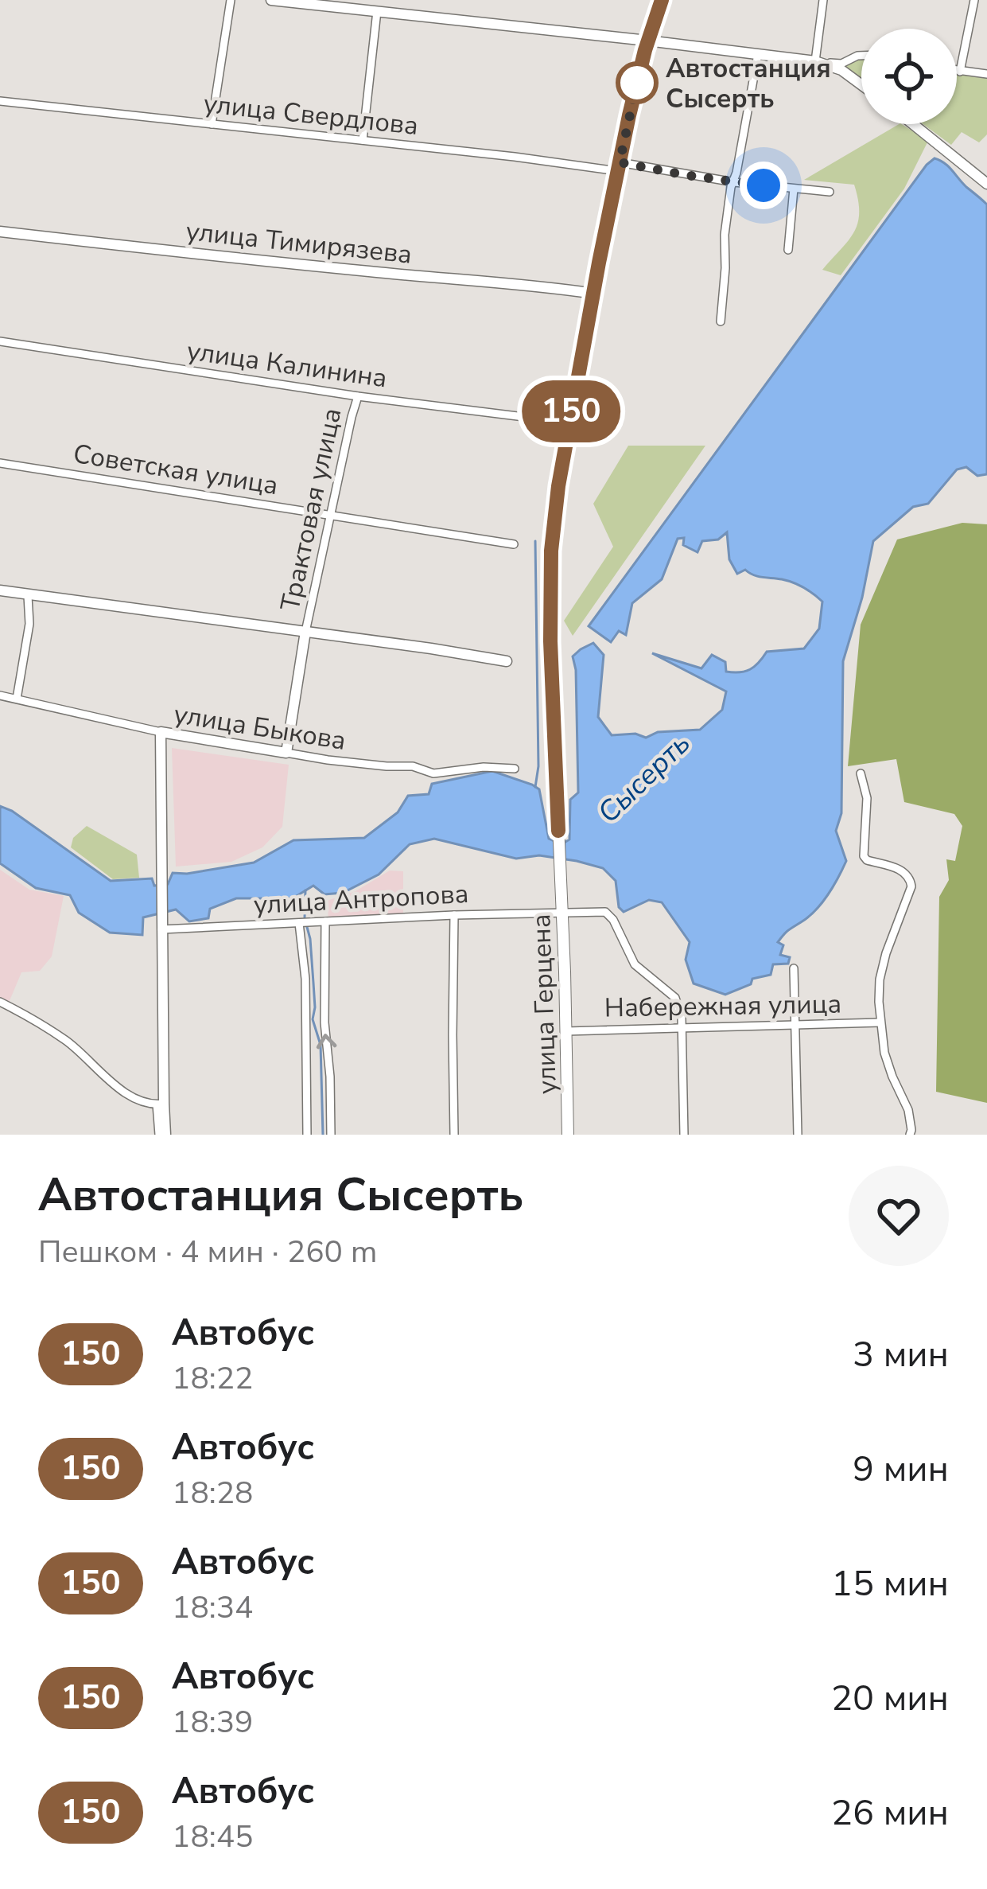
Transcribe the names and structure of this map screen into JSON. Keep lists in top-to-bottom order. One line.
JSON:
{"streets":{"main road":["улица Герцена"],"street":["улица Свердлова","улица Тимирязева","улица Калинина","Советская улица","Трактовая улица","улица Быкова","улица Антропова","Набережная улица"]},"crossings":[["улица Калинина","Трактовая улица"],["улица Калинина","улица Герцена"],["Советская улица","Трактовая улица"],["улица Антропова","улица Герцена"],["улица Антропова","Набережная улица"],["улица Герцена","Набережная улица"]],"water":["Сысерть"],"places":["Автостанция Сысерть"],"lines":["bus line 150"],"page":{"on_map":"150","heading":["Автостанция Сысерть","Пешком · 4 мин · 260 m"],"list":[{"mark":"150","name":"Автобус","note":"18:22","value":"3 мин"},{"mark":"150","name":"Автобус","note":"18:28","value":"9 мин"},{"mark":"150","name":"Автобус","note":"18:34","value":"15 мин"},{"mark":"150","name":"Автобус","note":"18:39","value":"20 мин"},{"mark":"150","name":"Автобус","note":"18:45","value":"26 мин"}]}}
